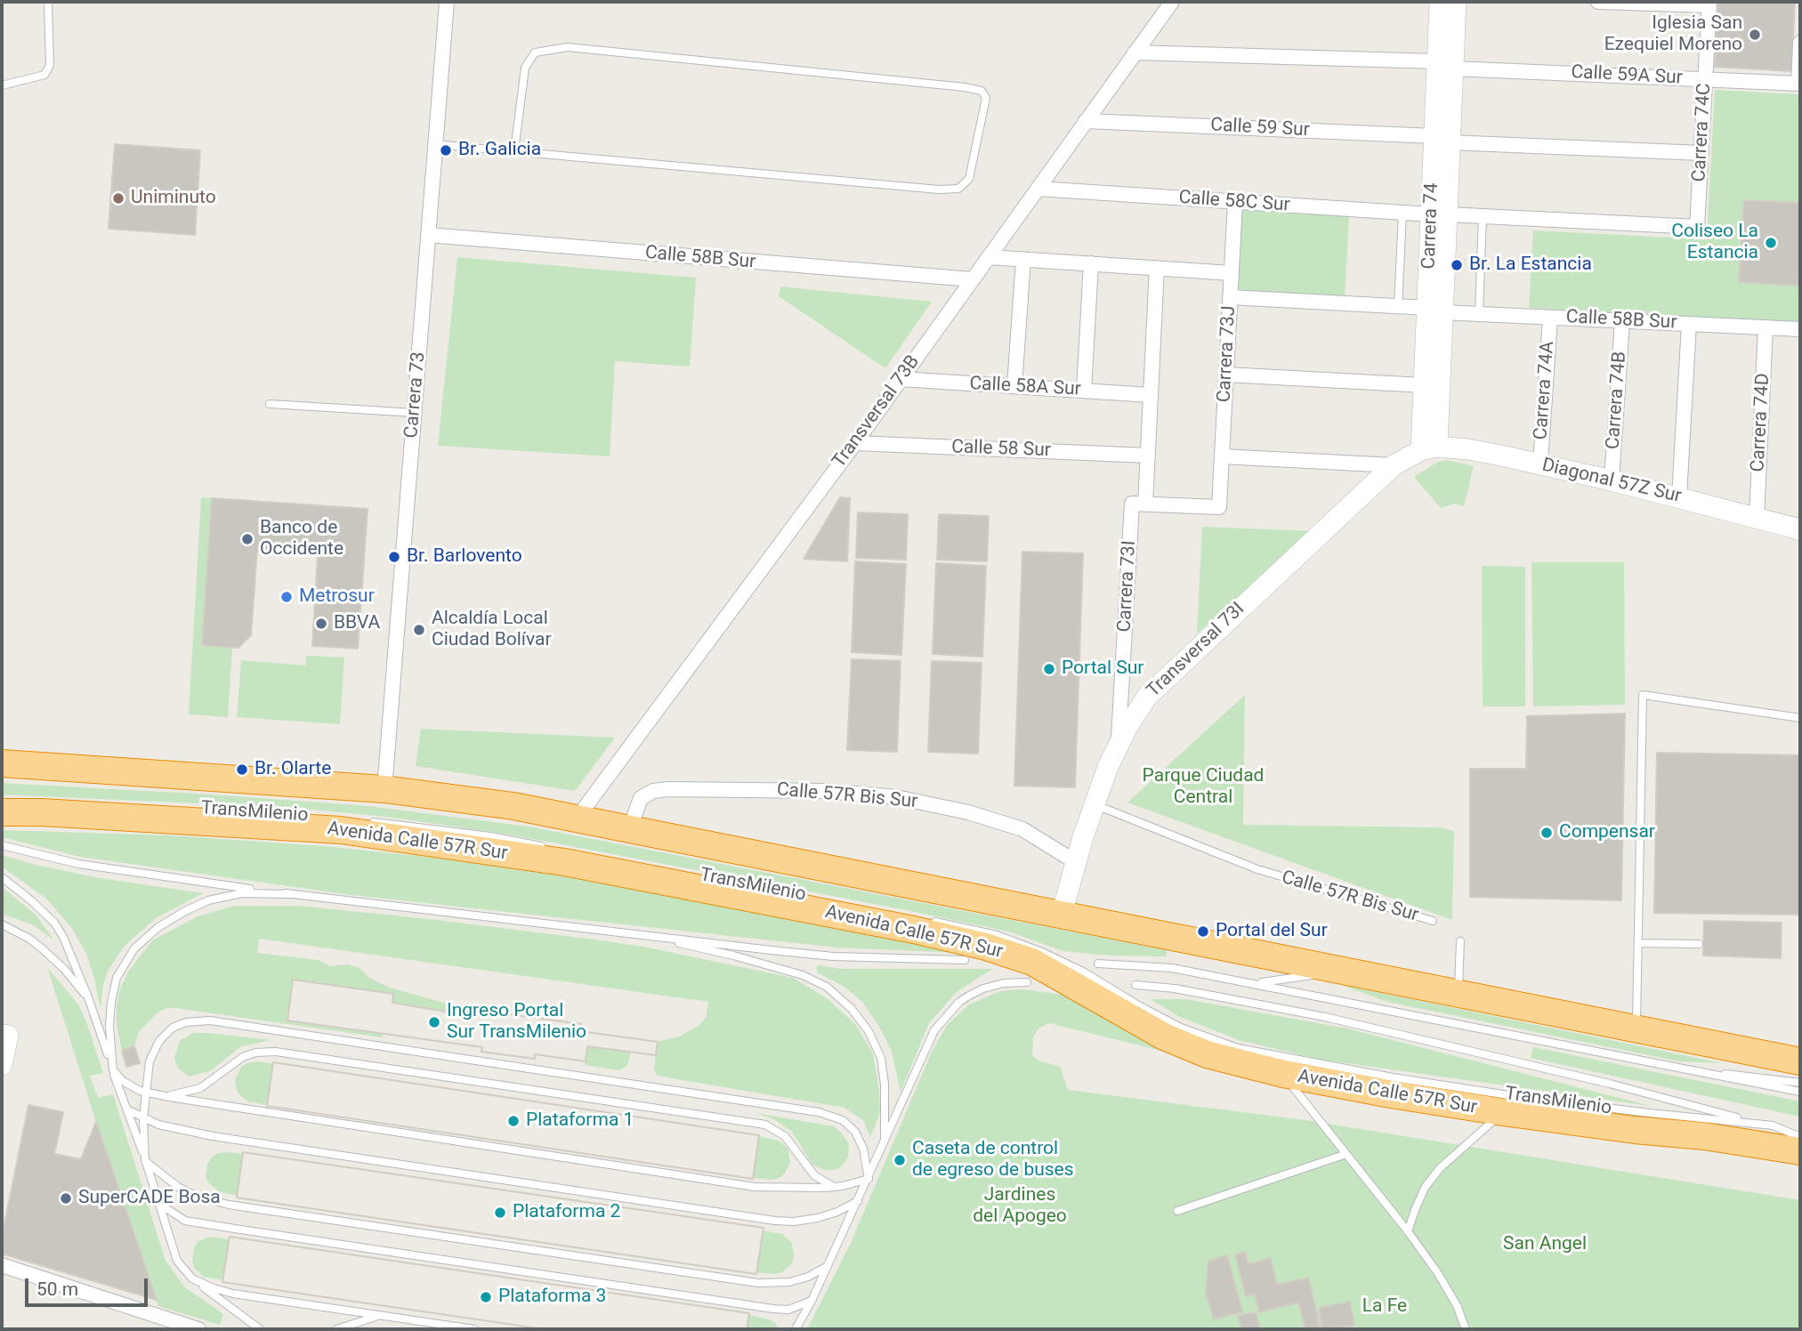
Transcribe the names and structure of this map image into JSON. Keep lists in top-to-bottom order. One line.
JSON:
{"streets":{"highway":["Avenida Calle 57R Sur"],"street":["Calle 59A Sur","Calle 59 Sur","Carrera 74C","Calle 58C Sur","Carrera 74","Calle 58B Sur","Carrera 73J","Calle 58A Sur","Carrera 74A","Carrera 73","Carrera 74B","Transversal 73B","Carrera 74D","Calle 58 Sur","Diagonal 57Z Sur","Carrera 73I","Transversal 73I","Calle 57R Bis Sur"],"lane":["TransMilenio"]},"crossings":[["Calle 59A Sur","Carrera 74C"],["Calle 59A Sur","Carrera 74"],["Calle 59A Sur","Transversal 73B"],["Calle 59 Sur","Carrera 74C"],["Calle 59 Sur","Carrera 74"],["Calle 59 Sur","Transversal 73B"],["Carrera 74C","Calle 58C Sur"],["Calle 58C Sur","Carrera 74"],["Calle 58C Sur","Carrera 73J"],["Calle 58C Sur","Transversal 73B"],["Carrera 74","Calle 58B Sur"],["Carrera 74","Diagonal 57Z Sur"],["Carrera 74","Transversal 73I"],["Calle 58B Sur","Carrera 73J"],["Calle 58B Sur","Carrera 74A"],["Calle 58B Sur","Carrera 73"],["Calle 58B Sur","Carrera 74B"],["Calle 58B Sur","Transversal 73B"],["Calle 58B Sur","Carrera 74D"],["Carrera 73J","Carrera 73I"],["Calle 58A Sur","Transversal 73B"],["Calle 58A Sur","Carrera 73I"],["Carrera 74A","Diagonal 57Z Sur"],["Carrera 74B","Diagonal 57Z Sur"],["Transversal 73B","Calle 58 Sur"],["Carrera 74D","Diagonal 57Z Sur"],["Calle 58 Sur","Carrera 73I"],["Diagonal 57Z Sur","Transversal 73I"],["Carrera 73I","Transversal 73I"],["Transversal 73I","Calle 57R Bis Sur"]],"parks":["Parque Ciudad Central","Jardines del Apogeo","San Angel","La Fe"],"places":["Iglesia San Ezequiel Moreno","Br. Galicia","Uniminuto","Coliseo La Estancia","Br. La Estancia","Banco de Occidente","Br. Barlovento","Metrosur","BBVA","Alcaldía Local Ciudad Bolívar","Portal Sur","Br. Olarte","Compensar","Portal del Sur","Ingreso Portal Sur TransMilenio","Plataforma 1","Caseta de control de egreso de buses","SuperCADE Bosa","Plataforma 2","Plataforma 3"],"scale_bar":"50 m"}
